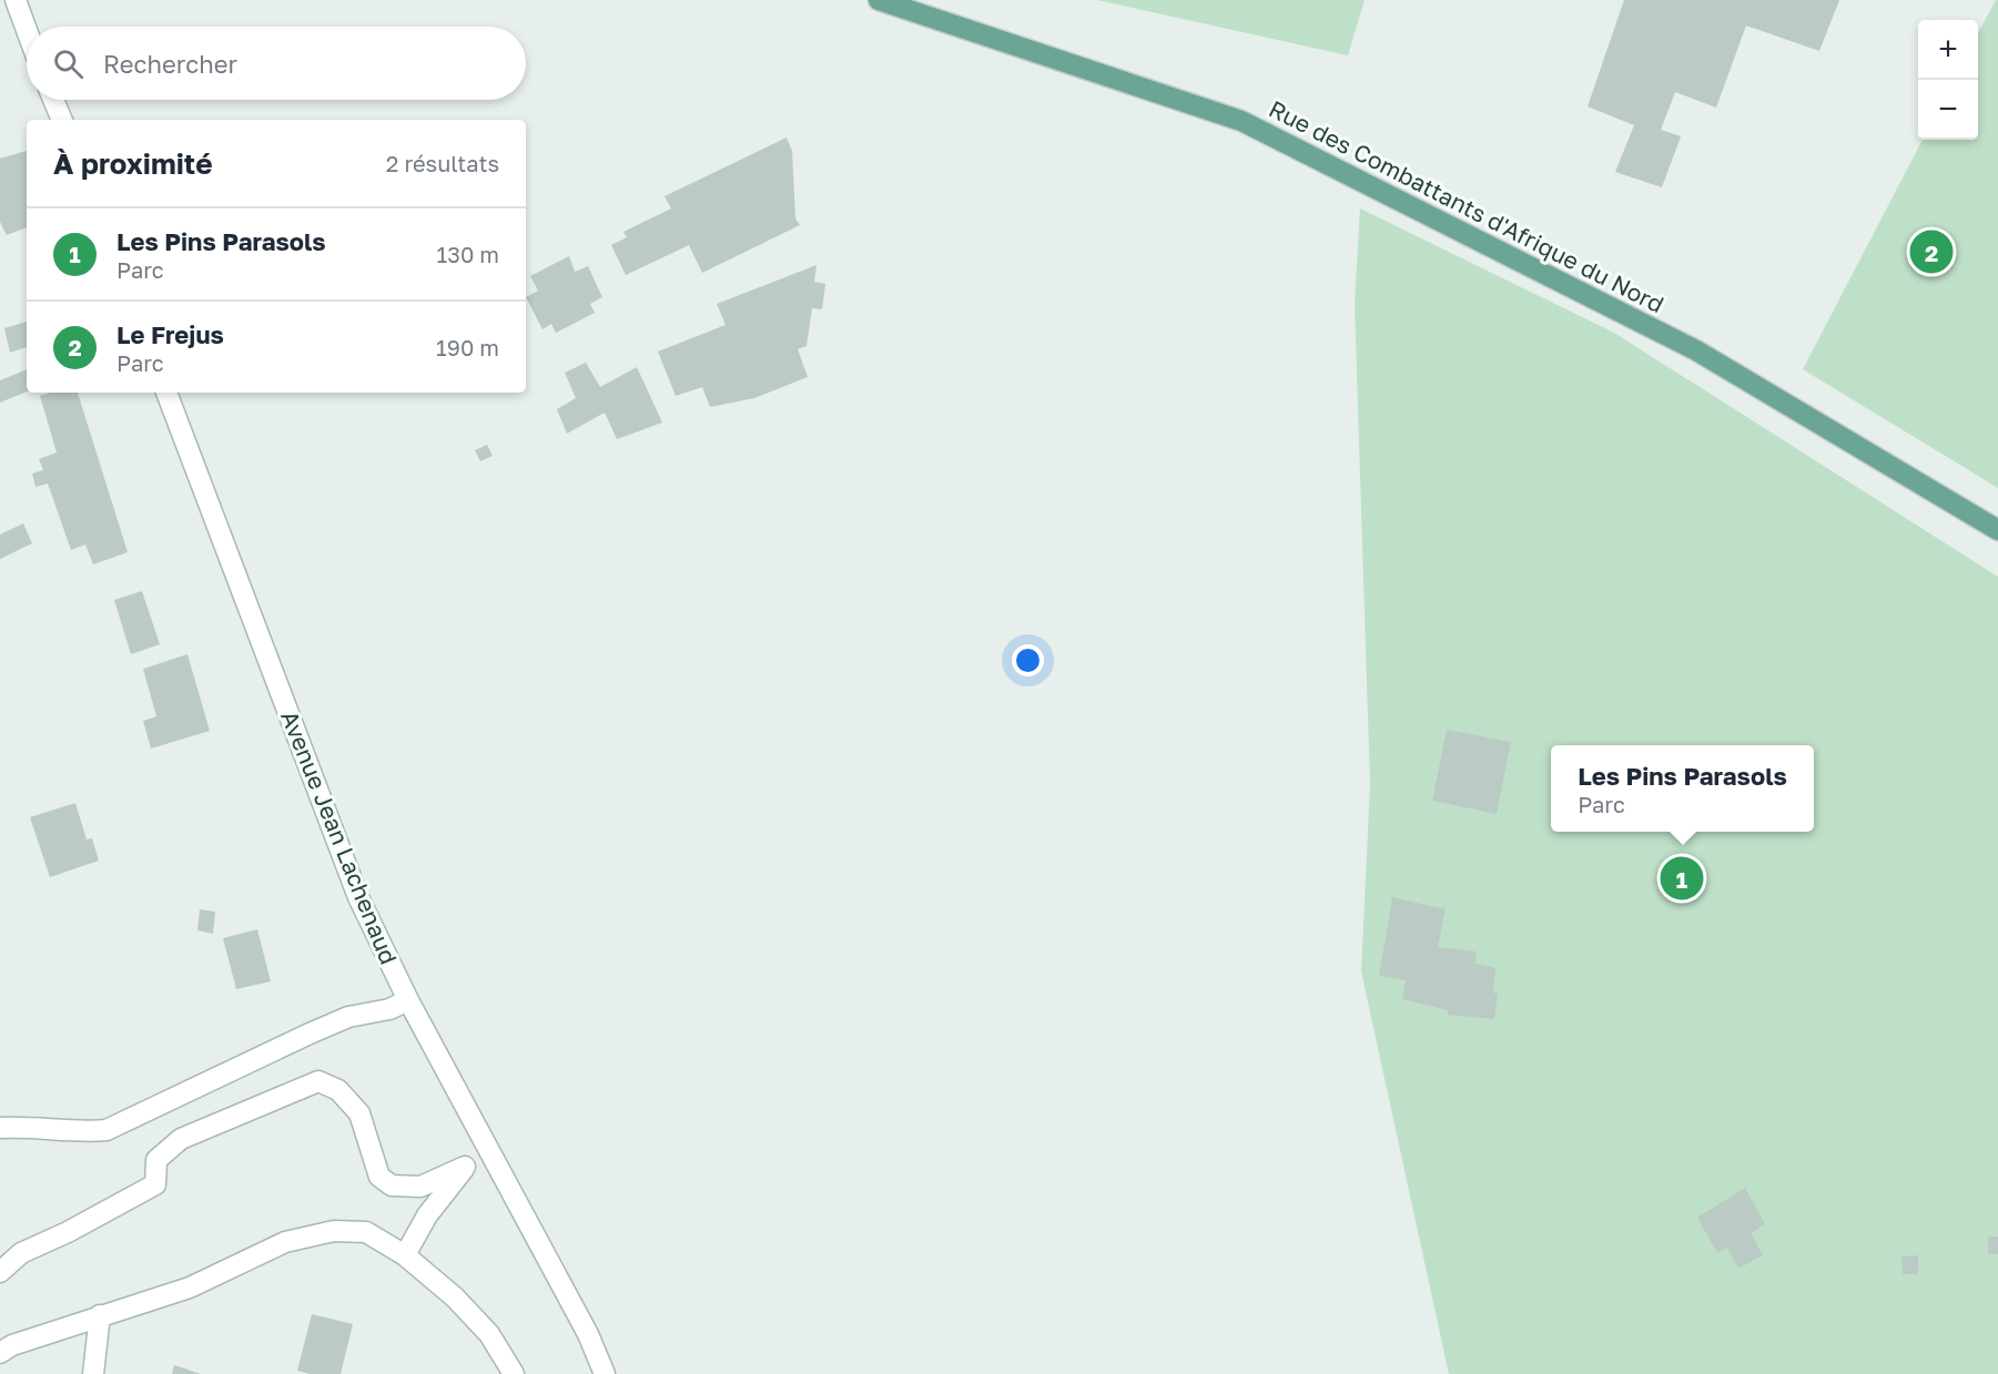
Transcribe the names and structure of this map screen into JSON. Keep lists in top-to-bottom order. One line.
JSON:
{"streets":{"main road":["Rue des Combattants d'Afrique du Nord"],"street":["Avenue Jean Lachenaud"]},"page":{"map_buttons":["+","−"],"search":"Rechercher","heading":["À proximité","2 résultats"],"list":[{"mark":"1","name":"Les Pins Parasols","note":"Parc","value":"130 m"},{"mark":"2","name":"Le Frejus","note":"Parc","value":"190 m"}],"pins":["2","1"],"popup":["Les Pins Parasols","Parc"]}}
